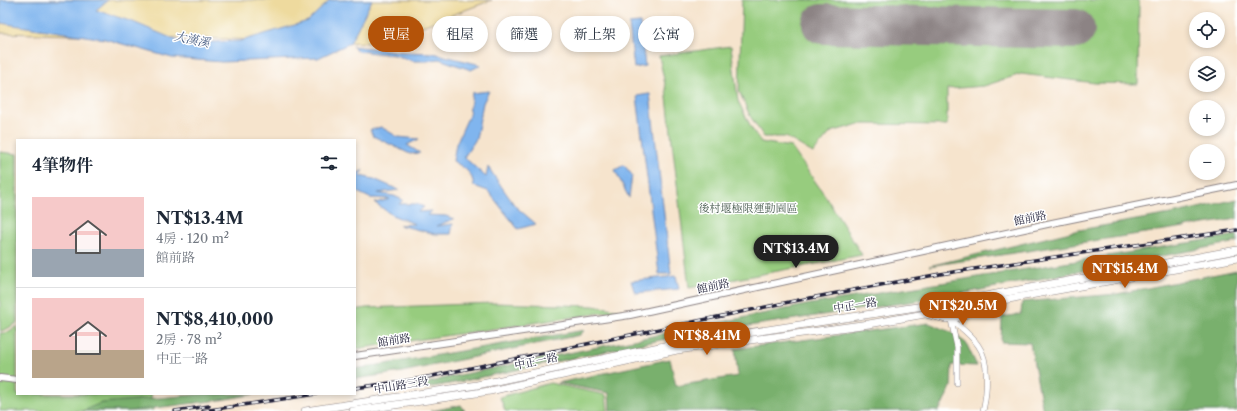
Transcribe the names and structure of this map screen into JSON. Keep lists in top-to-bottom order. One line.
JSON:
{"streets":{"main road":["中正一路","中山路三段"],"street":["館前路"]},"crossings":[["中正一路","中山路三段"]],"water":["大漢溪"],"parks":["後村堰極限運動園區"],"page":{"map_buttons":["+","−"],"chip":["買屋","租屋","篩選","新上架","公寓"],"heading":"4筆物件","list":[{"name":"NT$13.4M","note":"4房 · 120 m² · 館前路"},{"name":"NT$8,410,000","note":"2房 · 78 m² · 中正一路"}],"price":["NT$13.4M","NT$15.4M","NT$20.5M","NT$8.41M"]}}
